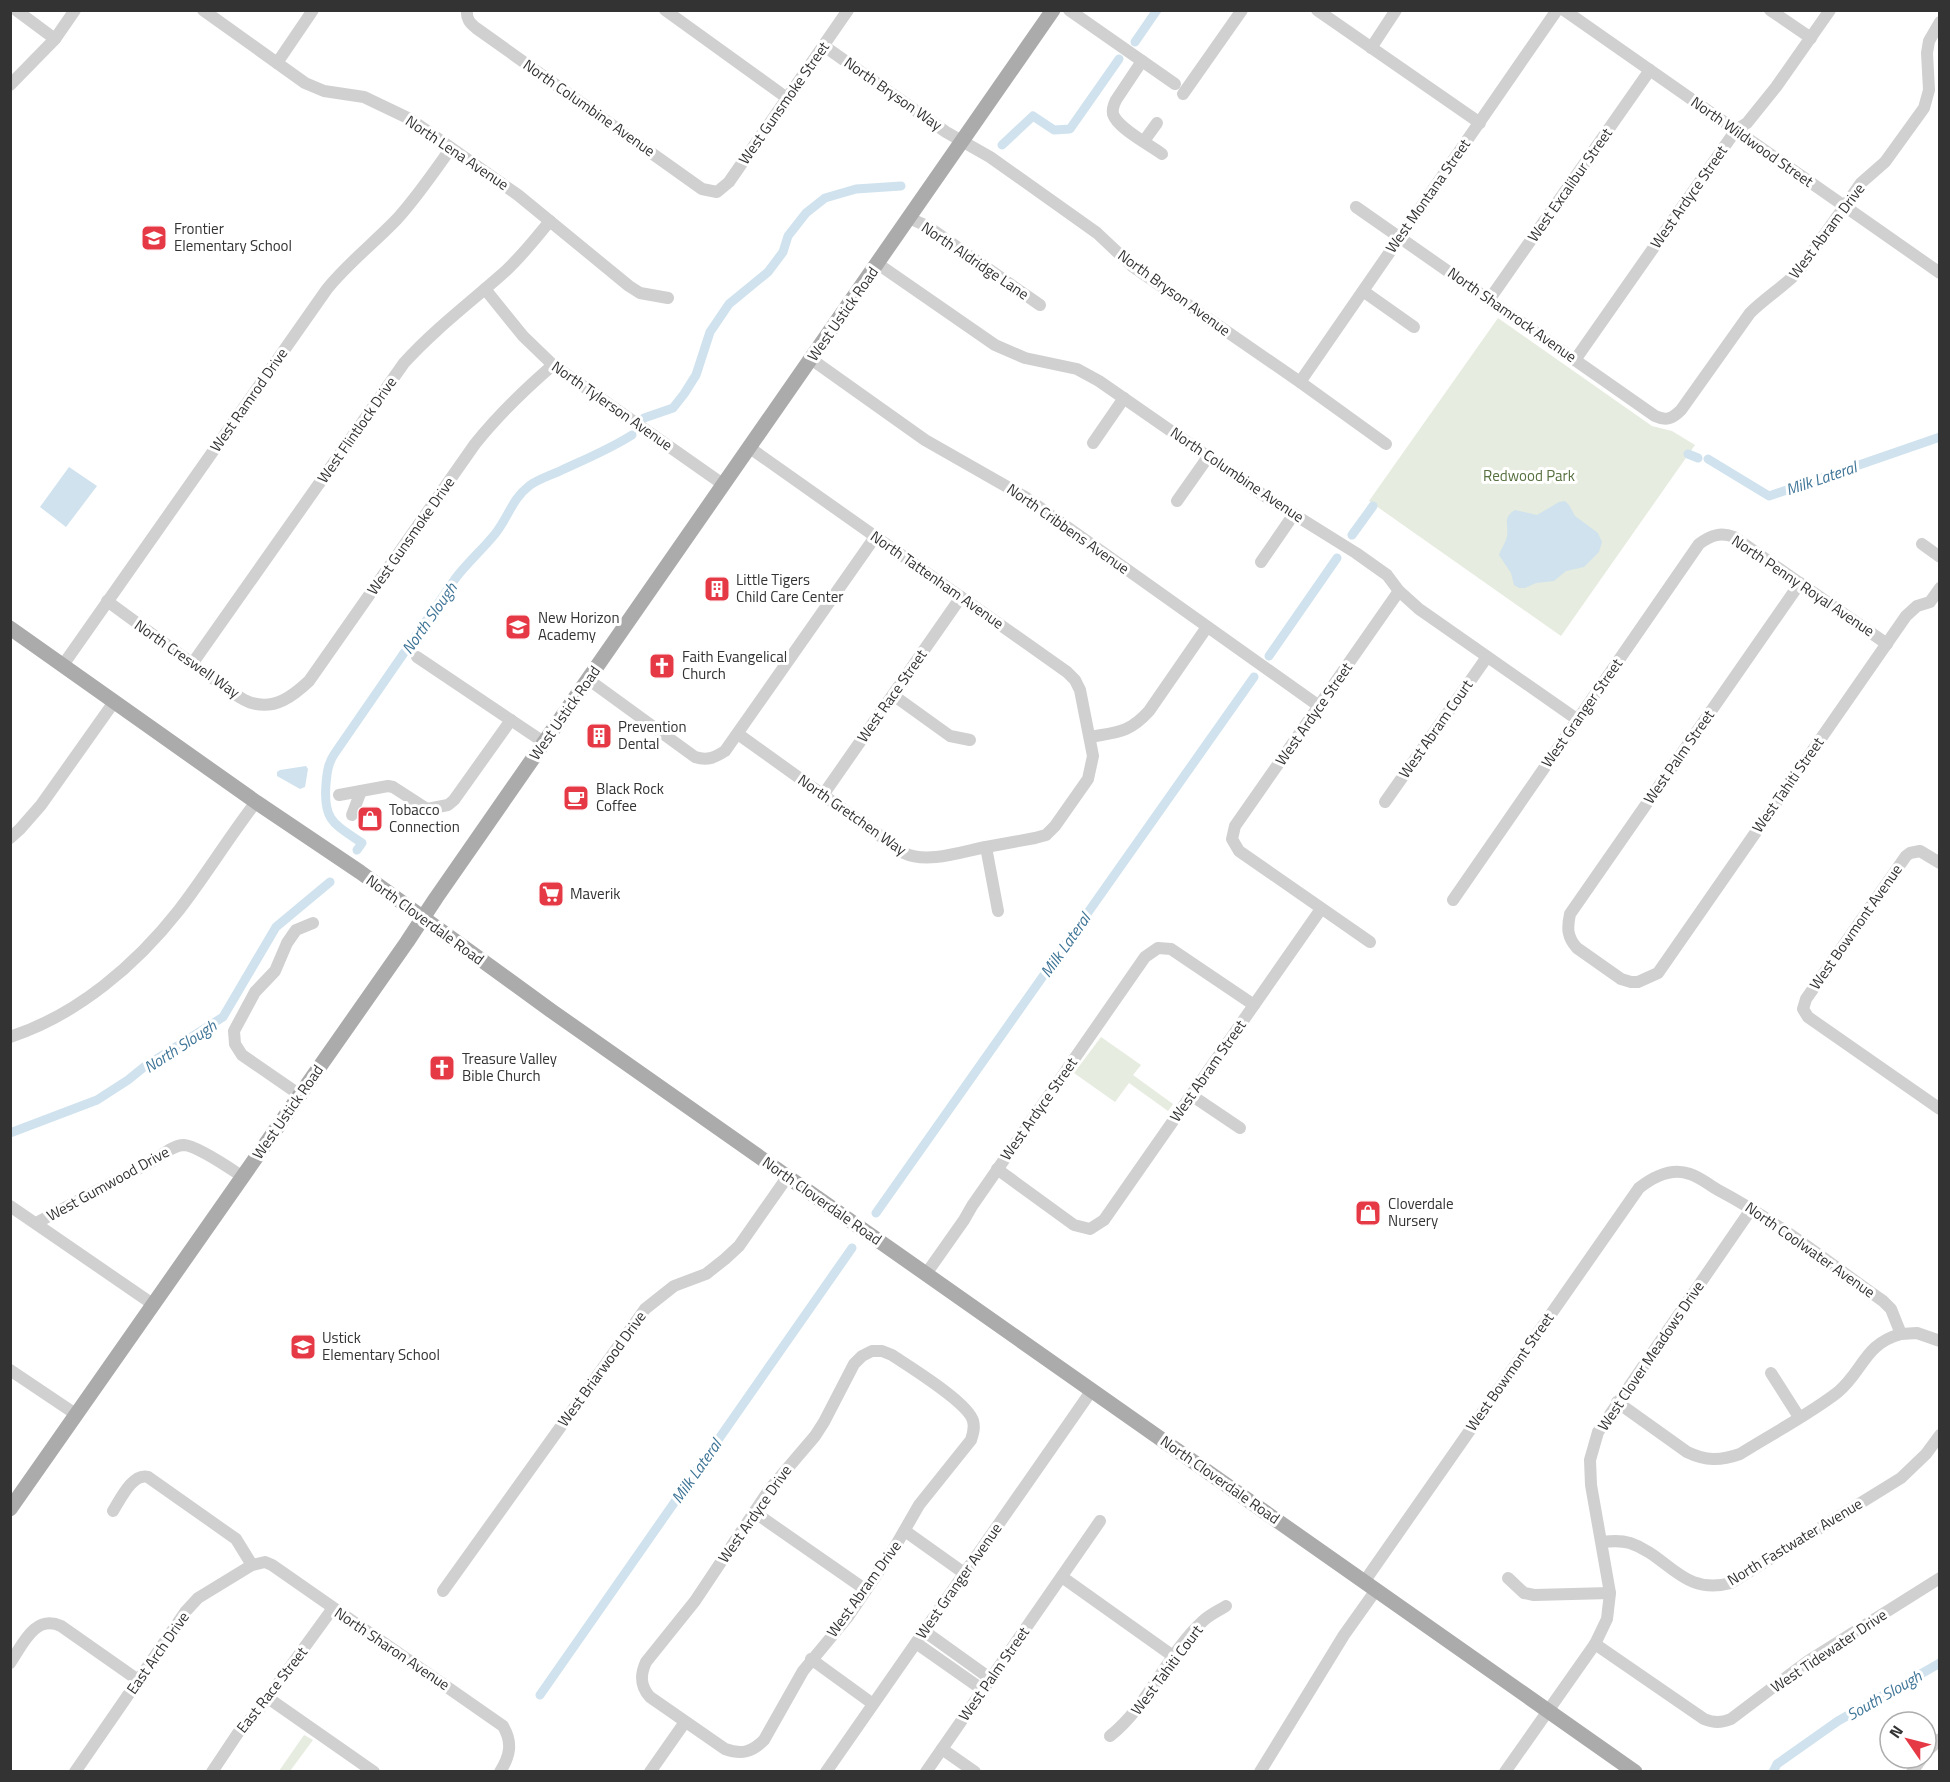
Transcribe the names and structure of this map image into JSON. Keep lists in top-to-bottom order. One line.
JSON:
{"streets":{"main road":["West Ustick Road","North Cloverdale Road"],"street":["North Bryson Way","West Gunsmoke Street","North Columbine Avenue","North Wildwood Street","North Lena Avenue","West Excalibur Street","West Montana Street","West Ardyce Street","West Abram Drive","North Aldridge Lane","North Bryson Avenue","North Shamrock Avenue","West Ramrod Drive","North Tylerson Avenue","West Flintlock Drive","North Cribbens Avenue","West Gunsmoke Drive","North Tattenham Avenue","North Penny Royal Avenue","North Creswell Way","West Race Street","West Granger Street","West Abram Court","West Palm Street","West Tahiti Street","North Gretchen Way","West Bowmont Avenue","West Abram Street","West Gumwood Drive","North Coolwater Avenue","West Clover Meadows Drive","West Briarwood Drive","West Bowmont Street","West Ardyce Drive","North Fastwater Avenue","West Granger Avenue","North Sharon Avenue","West Tidewater Drive","East Arch Drive","West Tahiti Court","East Race Street"]},"crossings":[["North Bryson Way","West Gunsmoke Street"],["North Bryson Way","North Bryson Avenue"],["North Bryson Way","West Ustick Road"],["West Gunsmoke Street","North Columbine Avenue"],["North Columbine Avenue","West Ardyce Street"],["North Columbine Avenue","West Ustick Road"],["North Columbine Avenue","West Granger Street"],["North Columbine Avenue","West Abram Court"],["North Wildwood Street","West Excalibur Street"],["North Wildwood Street","West Ardyce Street"],["North Wildwood Street","West Abram Drive"],["North Lena Avenue","West Ramrod Drive"],["North Lena Avenue","West Flintlock Drive"],["West Excalibur Street","North Shamrock Avenue"],["West Montana Street","North Bryson Avenue"],["West Montana Street","North Shamrock Avenue"],["West Ardyce Street","North Shamrock Avenue"],["West Ardyce Street","North Cribbens Avenue"],["West Ardyce Street","North Cloverdale Road"],["West Ardyce Street","West Abram Street"],["West Abram Drive","North Shamrock Avenue"],["West Abram Drive","West Ardyce Drive"],["North Aldridge Lane","West Ustick Road"],["North Bryson Avenue","West Ustick Road"],["West Ustick Road","North Tylerson Avenue"],["West Ustick Road","North Cribbens Avenue"],["West Ustick Road","North Tattenham Avenue"],["West Ustick Road","North Cloverdale Road"],["West Ustick Road","West Gumwood Drive"],["West Ramrod Drive","North Creswell Way"],["West Ramrod Drive","North Cloverdale Road"],["North Tylerson Avenue","West Flintlock Drive"],["North Tylerson Avenue","West Gunsmoke Drive"],["West Flintlock Drive","North Creswell Way"],["West Gunsmoke Drive","North Creswell Way"],["North Tattenham Avenue","West Race Street"],["North Tattenham Avenue","North Gretchen Way"],["North Penny Royal Avenue","West Granger Street"],["North Penny Royal Avenue","West Palm Street"],["North Penny Royal Avenue","West Tahiti Street"],["West Race Street","North Gretchen Way"],["West Palm Street","West Tahiti Street"],["North Cloverdale Road","West Clover Meadows Drive"],["North Cloverdale Road","West Briarwood Drive"],["North Cloverdale Road","West Bowmont Street"],["North Cloverdale Road","West Granger Avenue"],["North Coolwater Avenue","West Clover Meadows Drive"],["North Coolwater Avenue","West Bowmont Street"],["West Clover Meadows Drive","North Fastwater Avenue"],["West Clover Meadows Drive","West Tidewater Drive"],["North Sharon Avenue","East Arch Drive"],["North Sharon Avenue","East Race Street"]],"water":["Milk Lateral","North Slough","South Slough"],"parks":["Redwood Park"],"places":{"school or university":["Frontier Elementary School","New Horizon Academy","Ustick Elementary School"],"building":["Little Tigers Child Care Center","Prevention Dental"],"church":["Faith Evangelical Church","Treasure Valley Bible Church"],"cafe":["Black Rock Coffee"],"shop":["Tobacco Connection","Cloverdale Nursery"],"supermarket":["Maverik"]},"north":"top left"}
